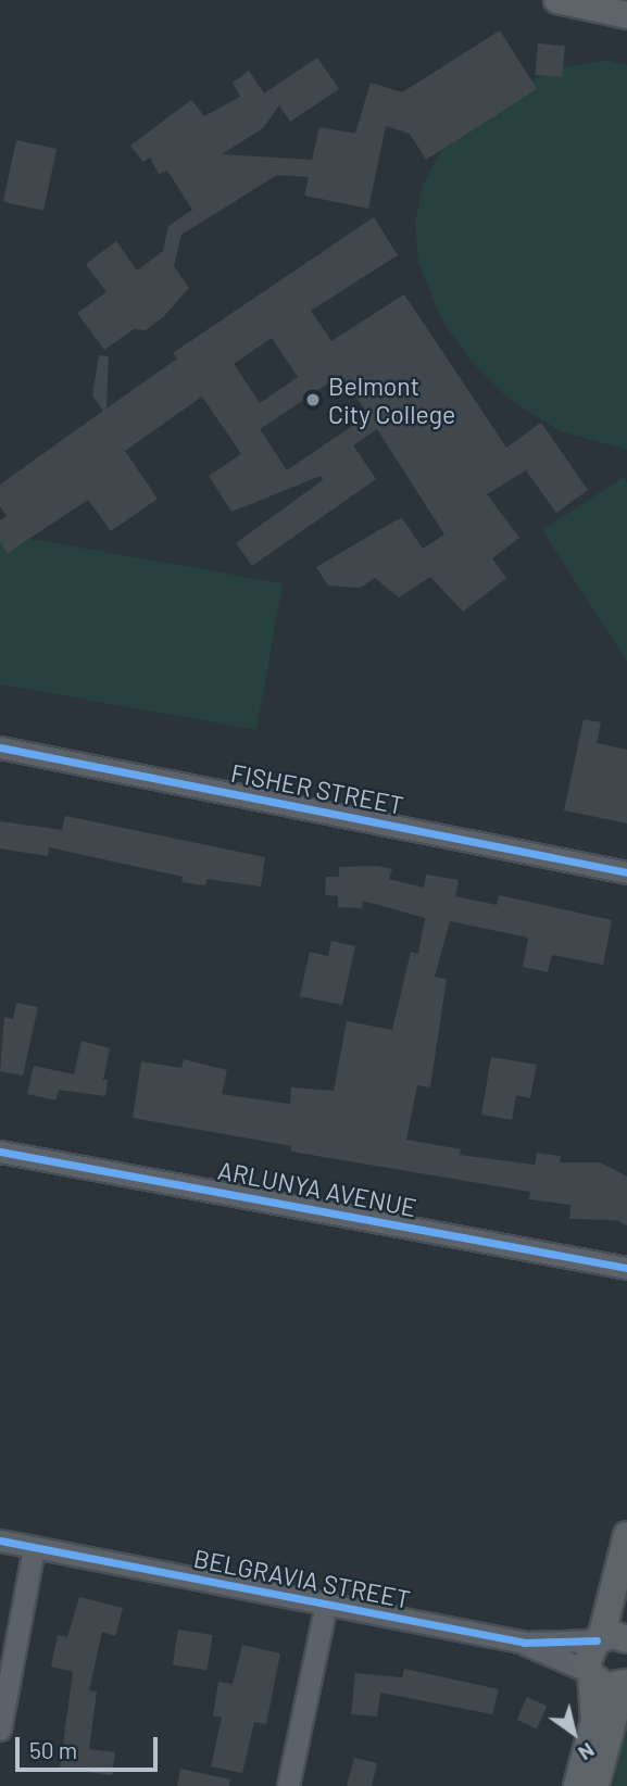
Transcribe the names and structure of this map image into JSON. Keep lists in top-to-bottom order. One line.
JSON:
{"streets":{"street":["FISHER STREET","ARLUNYA AVENUE","BELGRAVIA STREET"]},"places":["Belmont City College"],"scale_bar":"50 m","north":"bottom right"}
